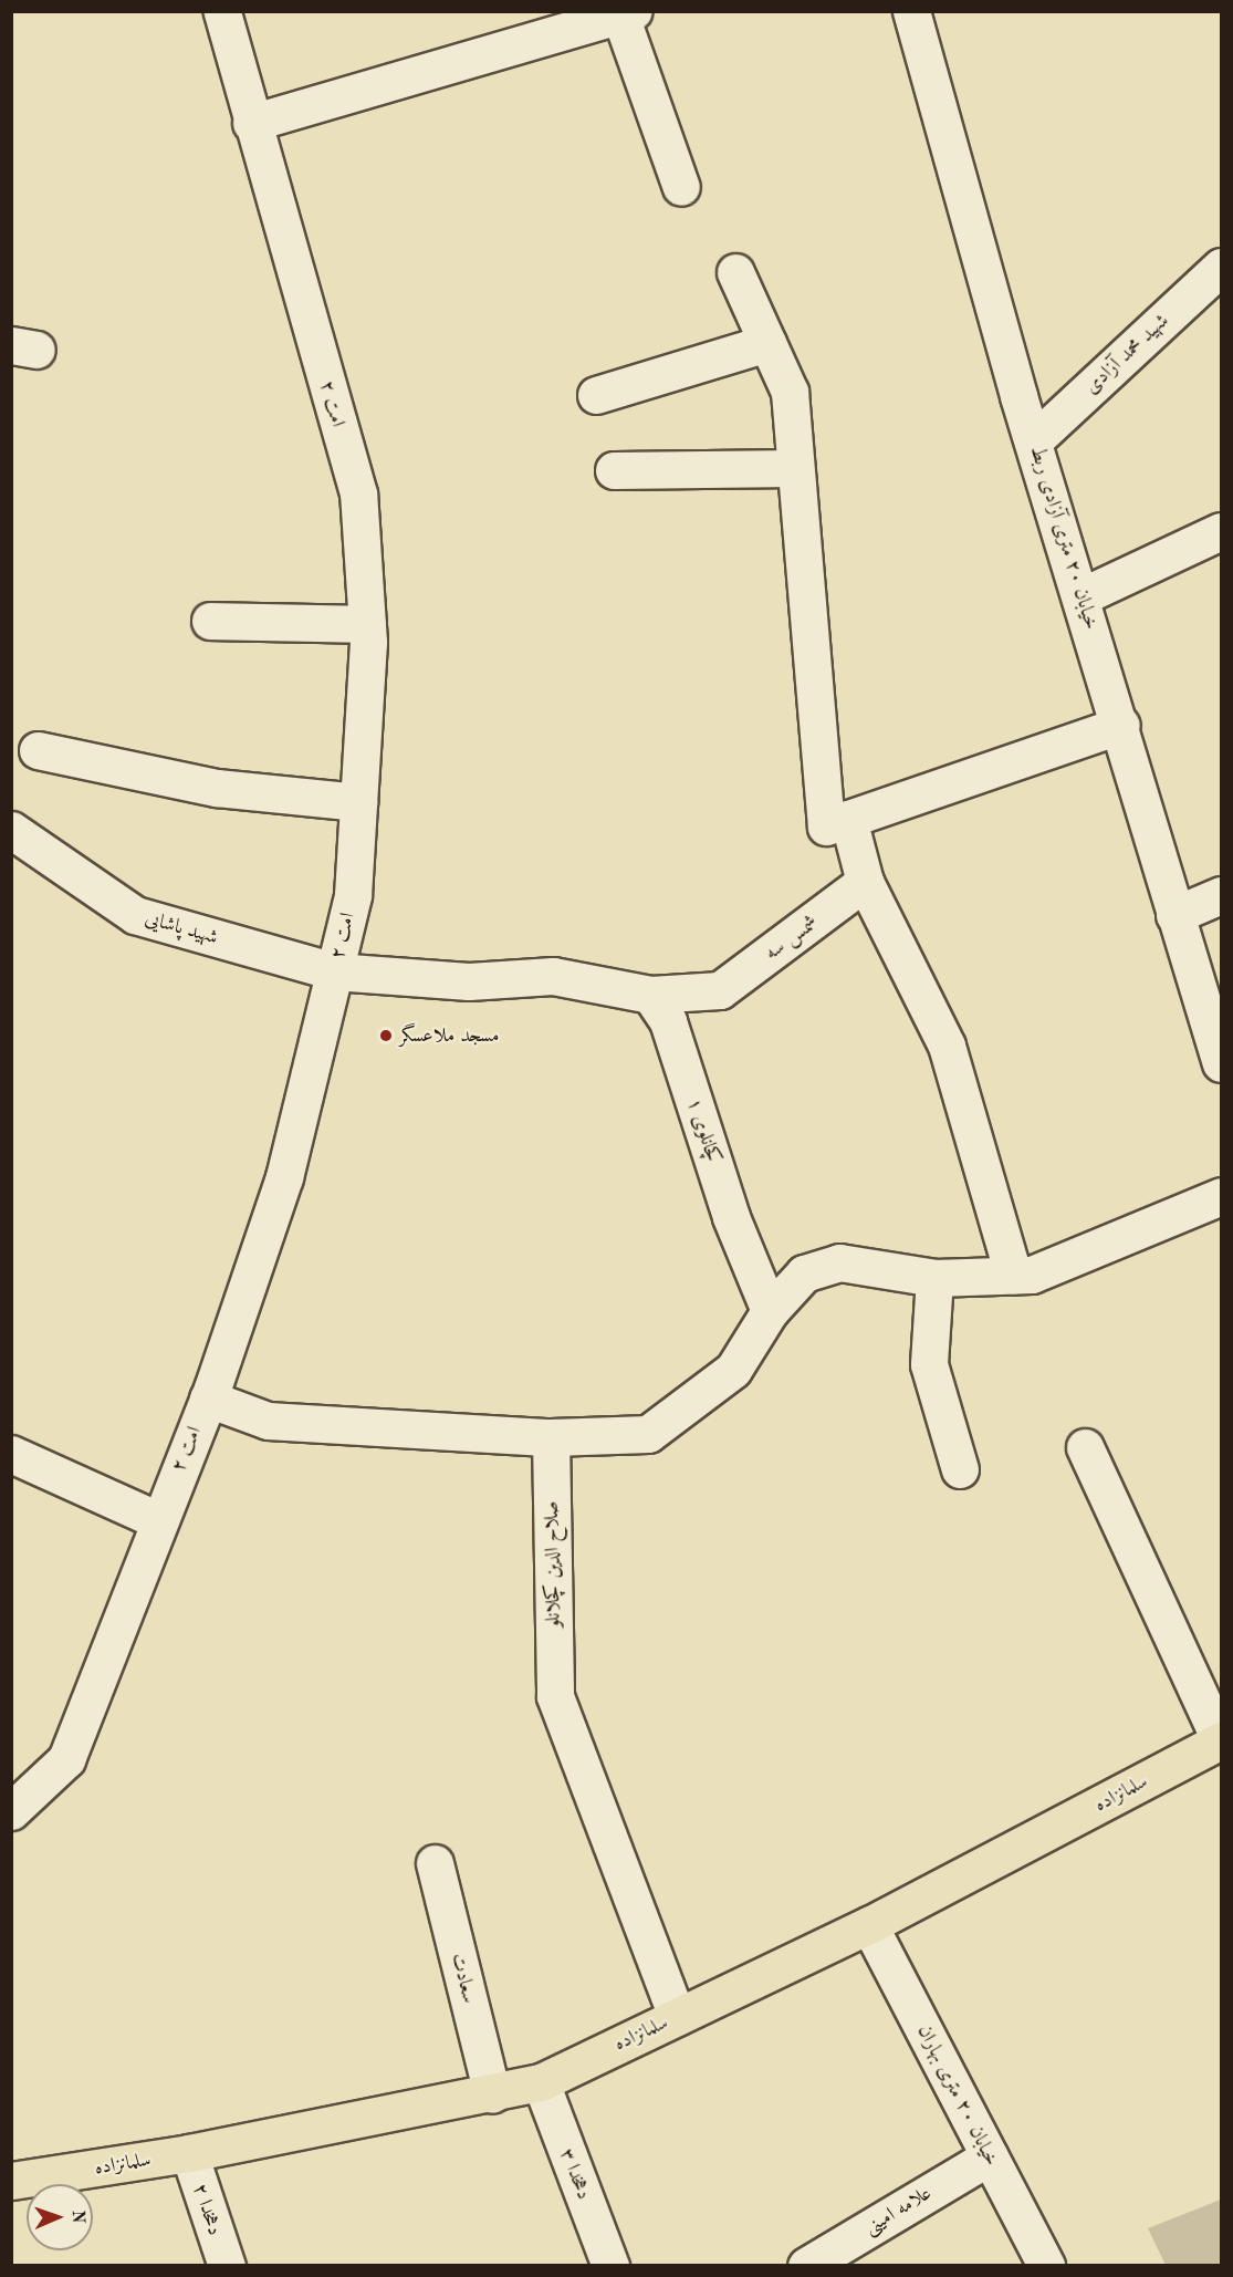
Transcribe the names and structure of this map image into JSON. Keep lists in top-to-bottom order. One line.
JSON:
{"streets":{"main road":["سلمانزاده"],"street":["شهید محمد آزادی","امت ۲","خیابان ۲۰ متری آزادی ربط","شهید پاشایی","شمس سه","کچانلوی ۱","صلاح الدین کچلانلو","سعادت","خیابان ۲۰ متری بهاران","دهخدا ۳","دهخدا ۲","علامه امینی"]},"crossings":[["شهید محمد آزادی","خیابان ۲۰ متری آزادی ربط"],["امت ۲","شهید پاشایی"],["شمس سه","کچانلوی ۱"],["صلاح الدین کچلانلو","سلمانزاده"],["سلمانزاده","سعادت"],["سلمانزاده","خیابان ۲۰ متری بهاران"],["سلمانزاده","دهخدا ۳"],["سلمانزاده","دهخدا ۲"],["خیابان ۲۰ متری بهاران","علامه امینی"]],"places":["مسجد ملاعسگر"],"north":"right"}
